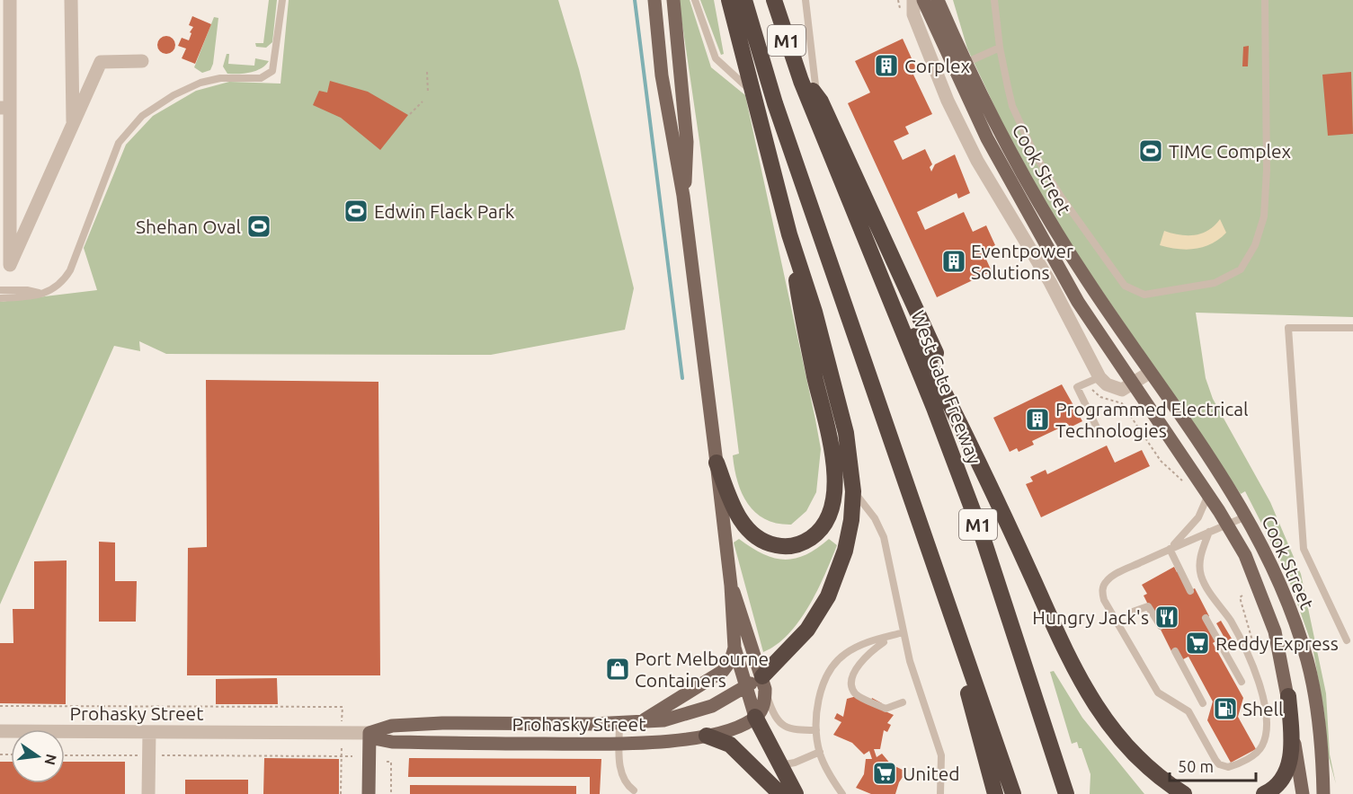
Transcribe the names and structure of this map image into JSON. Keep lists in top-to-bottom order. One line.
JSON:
{"streets":{"highway":["M1","West Gate Freeway"],"main road":["Cook Street","Prohasky Street"]},"places":{"building":["Corplex","Eventpower Solutions","Programmed Electrical Technologies"],"sports":["TIMC Complex","Edwin Flack Park","Shehan Oval"],"restaurant":["Hungry Jack's"],"supermarket":["Reddy Express","United"],"shop":["Port Melbourne Containers"],"fuel station":["Shell"]},"scale_bar":"50 m","north":"right"}
